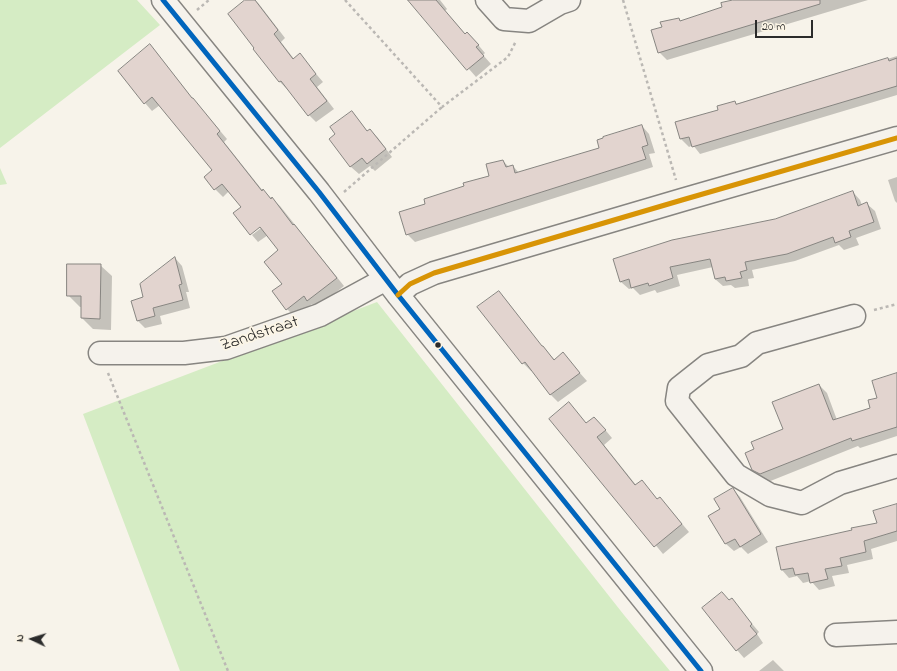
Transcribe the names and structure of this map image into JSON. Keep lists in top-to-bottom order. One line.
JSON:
{"streets":{"street":["Zandstraat"]},"scale_bar":"20 m","north":"left"}
